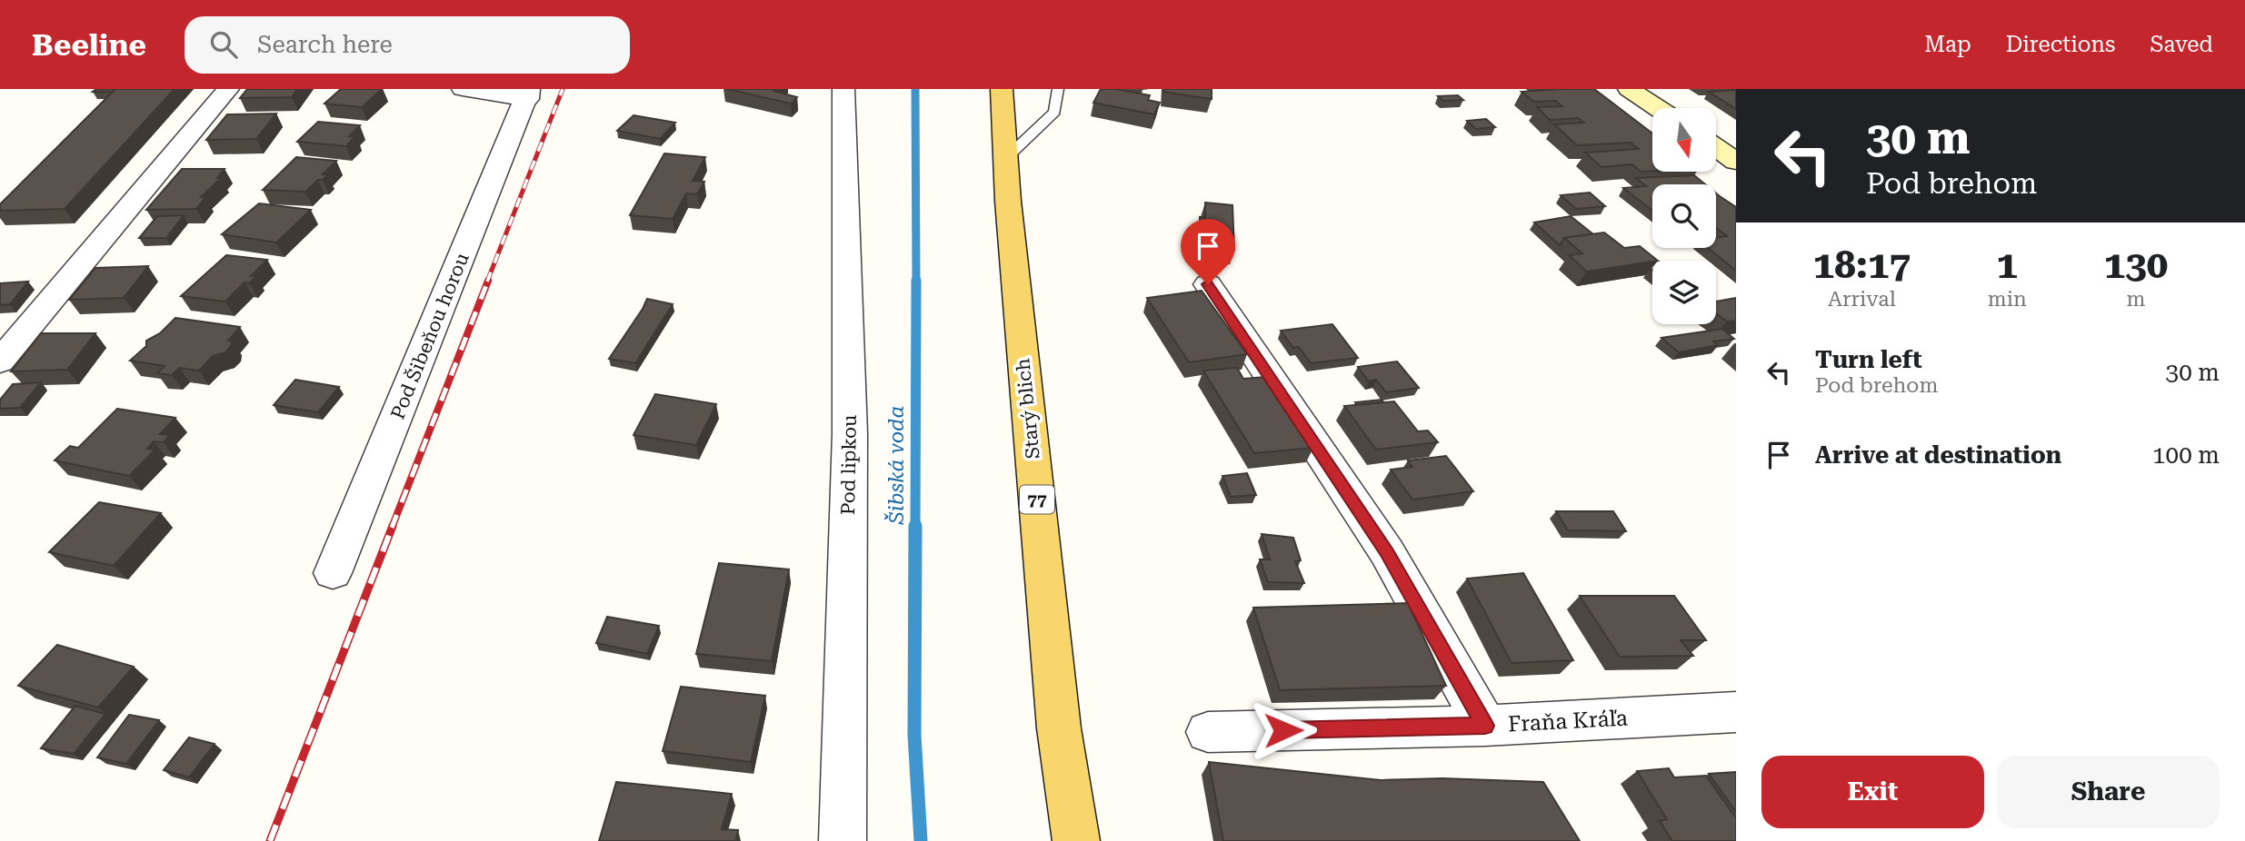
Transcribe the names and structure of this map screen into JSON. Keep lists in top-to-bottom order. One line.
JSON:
{"streets":{"main road":["Starý blich","77"],"street":["Pod Šibeňou horou","Pod lipkou","Fraňa Kráľa"]},"water":["Šibská voda"],"north":"bottom","page":{"header":"Beeline","search":"Search here","nav":["Map","Directions","Saved"],"turn":["30 m","Pod brehom"],"eta":["18:17","Arrival","1","min","130","m"],"list":[{"name":"Turn left","note":"Pod brehom","value":"30 m"},{"name":"Arrive at destination","value":"100 m"}],"buttons":["Exit","Share"]}}
